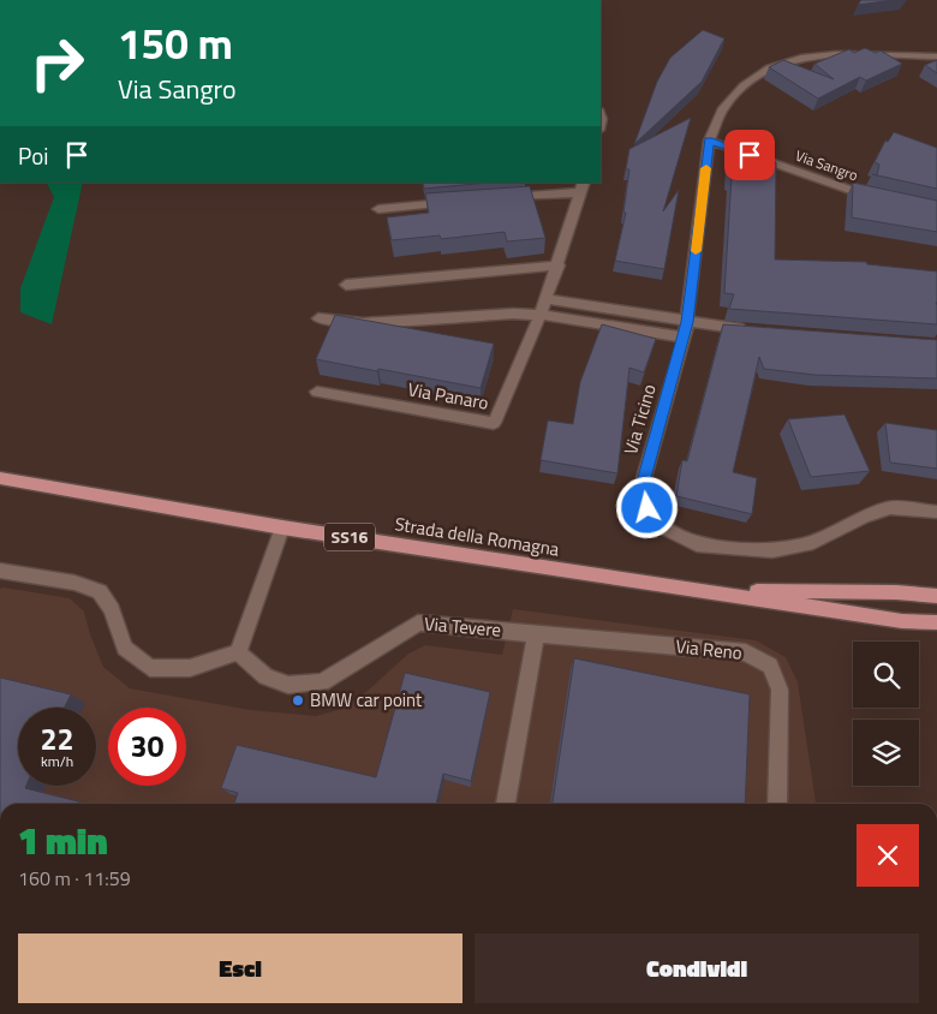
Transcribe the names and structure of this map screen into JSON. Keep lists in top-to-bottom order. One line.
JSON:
{"streets":{"main road":["SS16","Strada della Romagna"],"street":["Via Sangro","Via Panaro","Via Ticino","Via Tevere","Via Reno"]},"crossings":[["Via Sangro","Via Ticino"],["Via Tevere","Via Reno"]],"places":["BMW car point"],"page":{"turn":["150 m","Via Sangro"],"then":"Poi","speed":"22 km/h","limit":"30","heading":["1 min","160 m · 11:59"],"buttons":["Esci","Condividi"]}}
